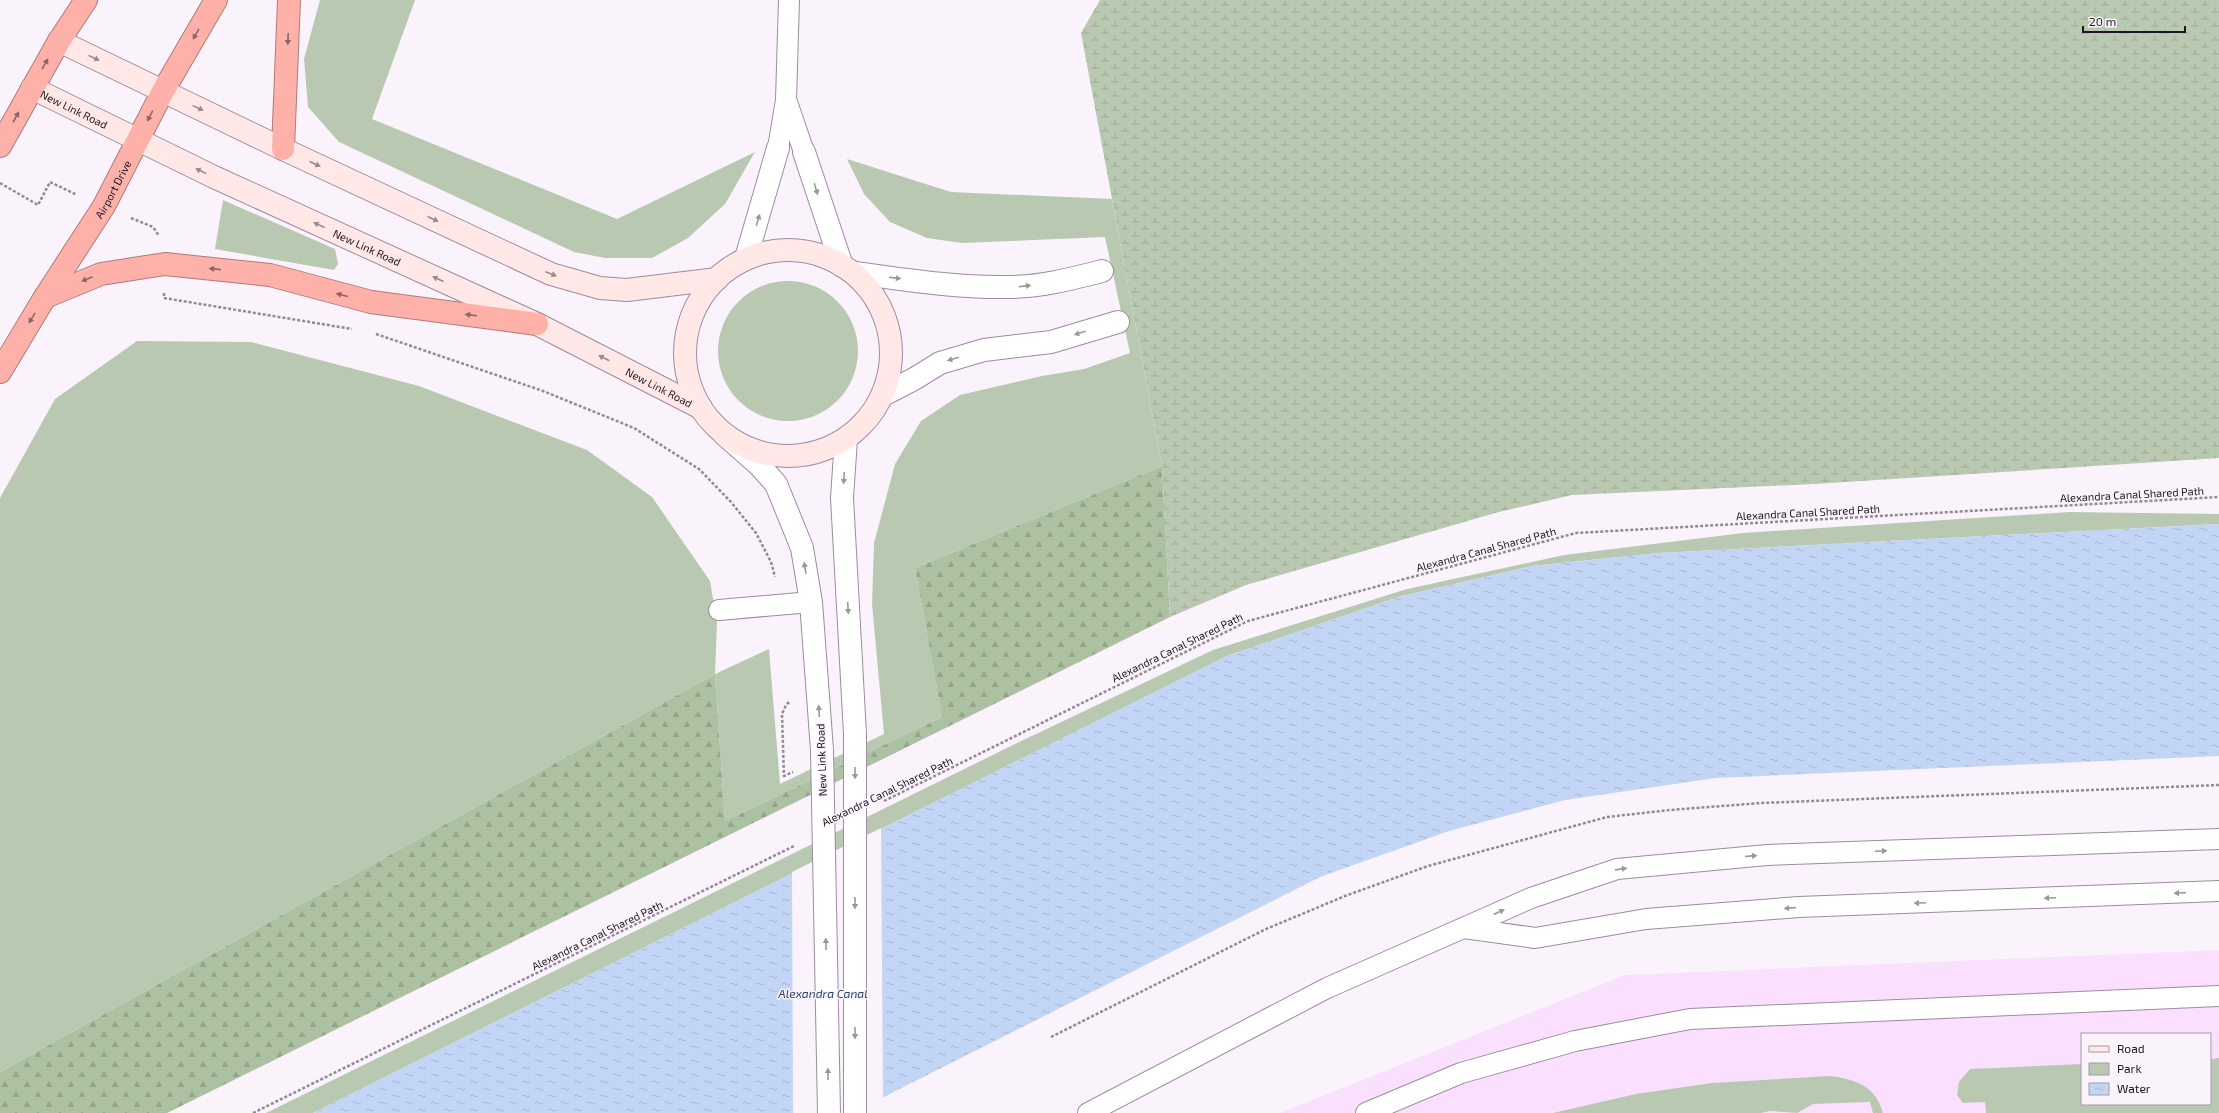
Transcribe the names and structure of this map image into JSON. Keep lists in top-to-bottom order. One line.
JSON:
{"streets":{"highway":["Airport Drive"],"street":["New Link Road"],"path":["Alexandra Canal Shared Path"]},"crossings":[["New Link Road","Airport Drive"]],"water":["Alexandra Canal"],"legend":["Road","Park","Water"],"scale_bar":"20 m"}
